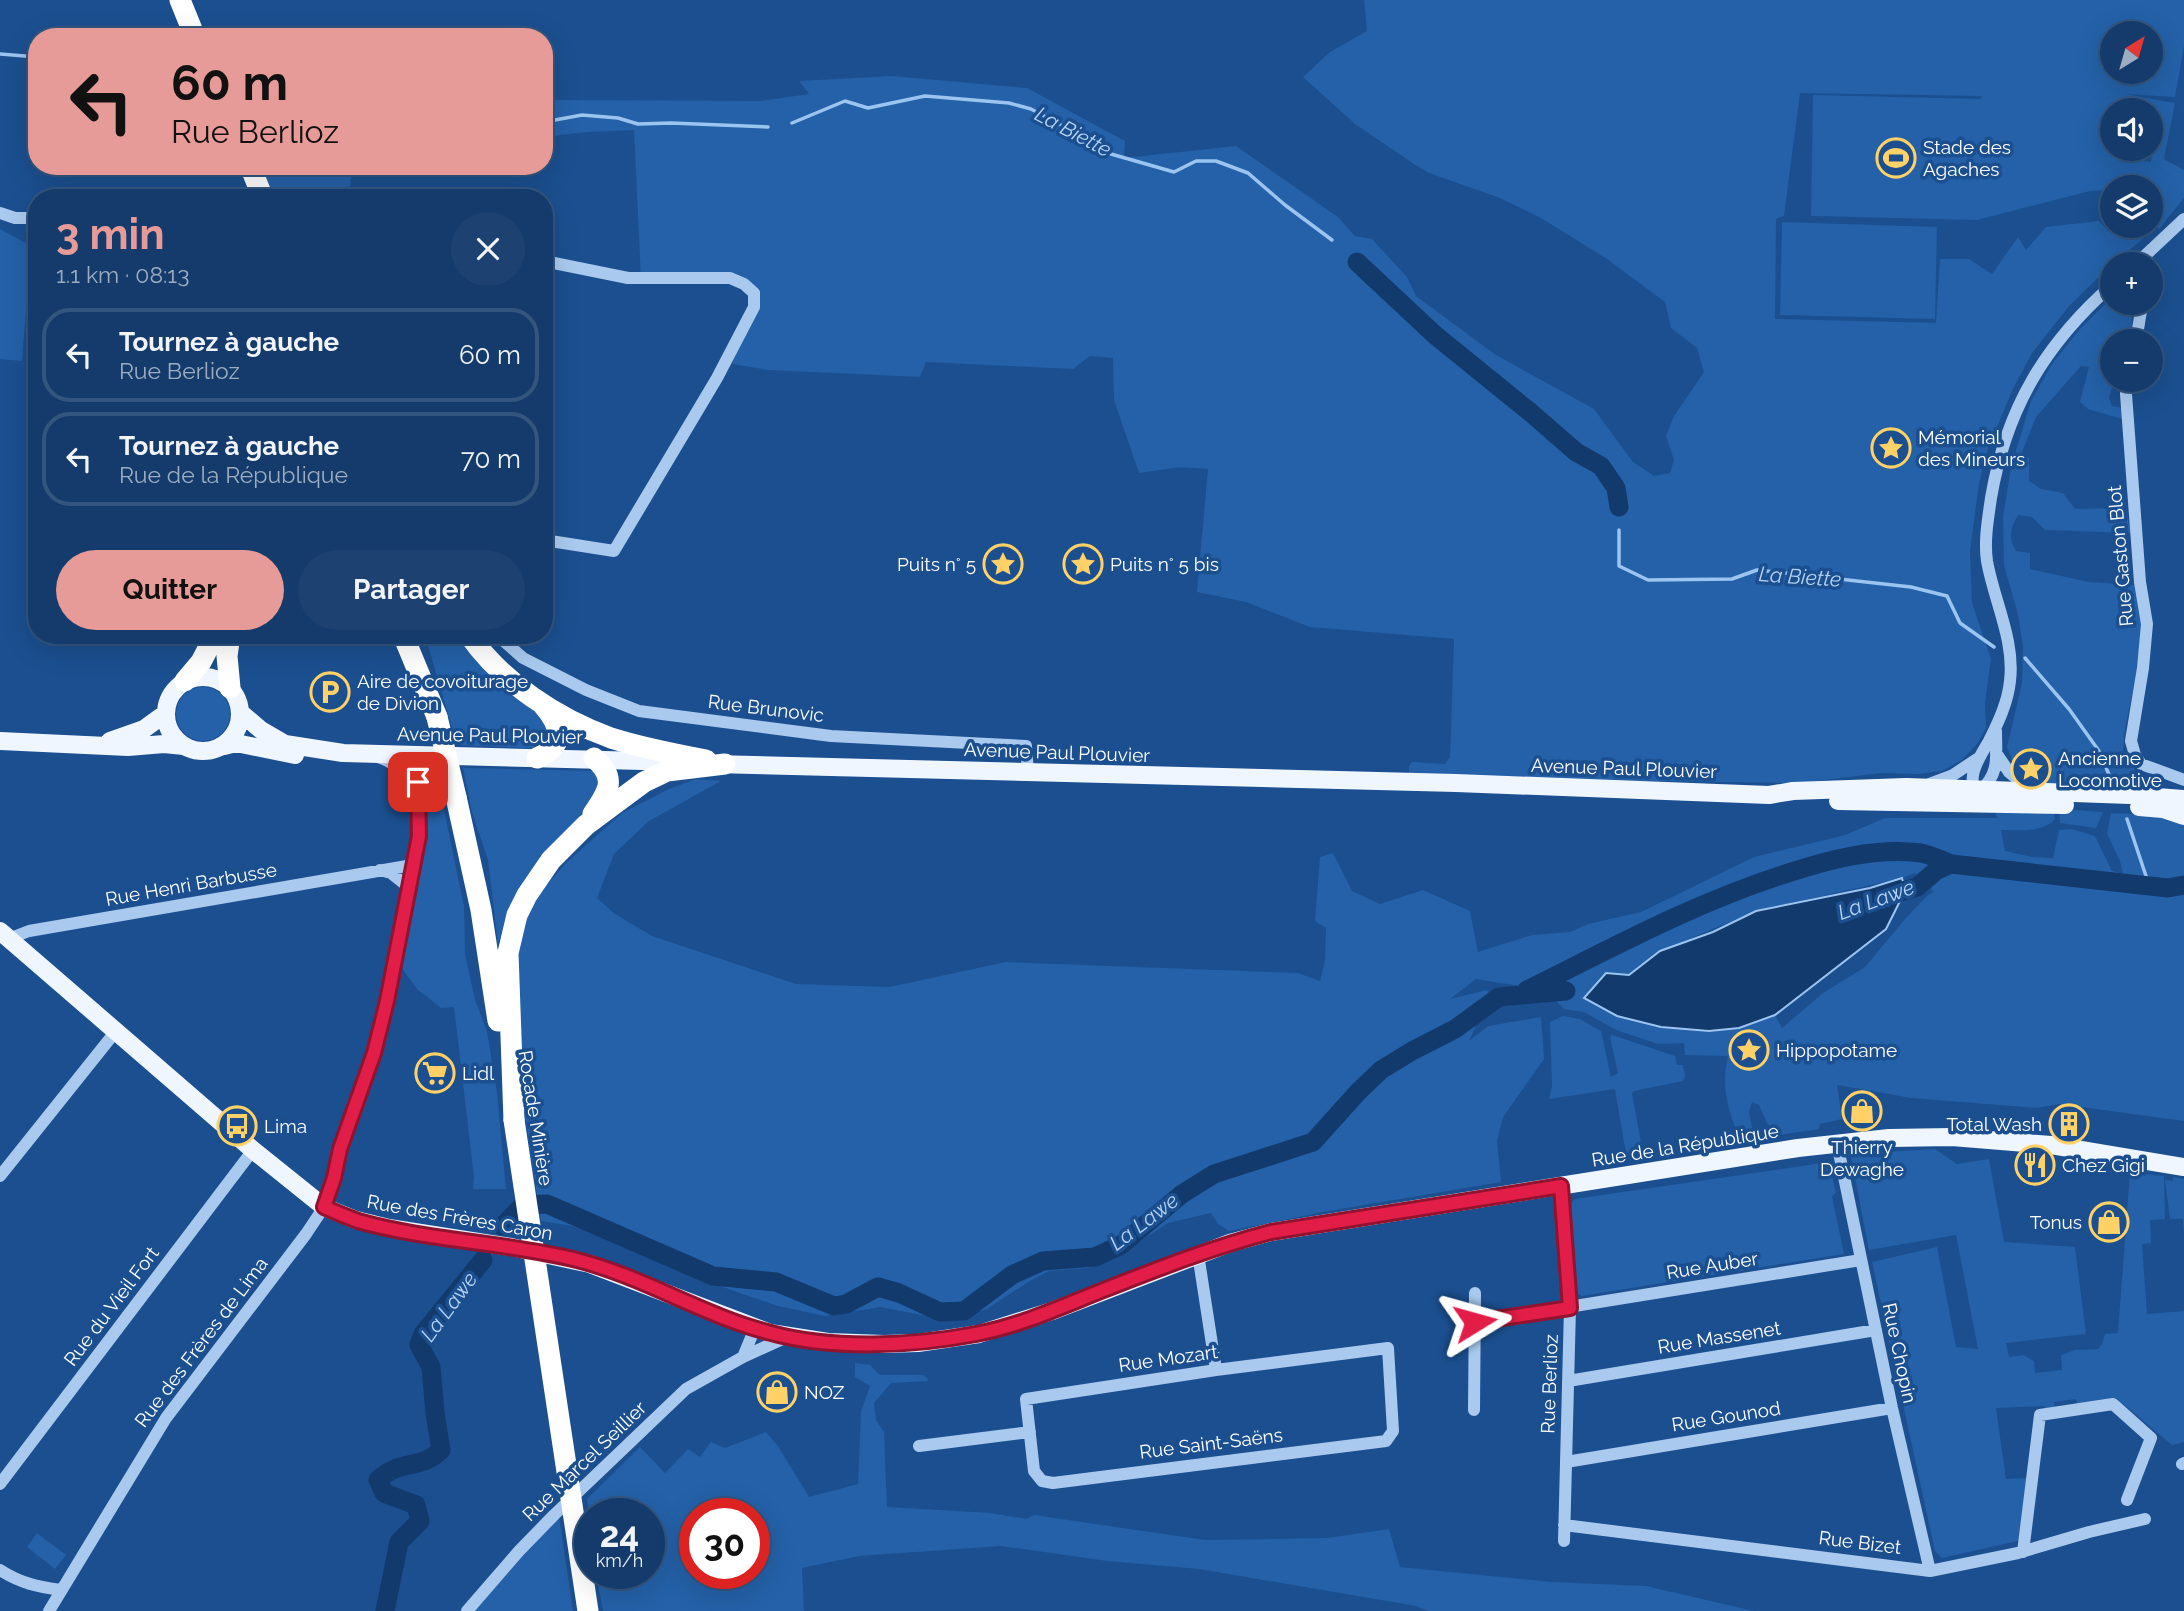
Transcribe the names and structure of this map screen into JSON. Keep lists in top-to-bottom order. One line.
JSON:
{"streets":{"highway":["Rocade Minière"],"main road":["Avenue Paul Plouvier","Rue de la République","Rue des Frères Caron"],"street":["Rue Gaston Blot","Rue Brunovic","Rue Henri Barbusse","Rue Auber","Rue du Vieil Fort","Rue Massenet","Rue des Frères de Lima","Rue Chopin","Rue Mozart","Rue Berlioz","Rue Gounod","Rue Saint-Saëns","Rue Marcel Seillier","Rue Bizet"]},"crossings":[["Rue Brunovic","Avenue Paul Plouvier"],["Rue Henri Barbusse","Rue des Frères Caron"],["Rue Henri Barbusse","Rue des Frères de Lima"],["Rue de la République","Rue des Frères Caron"],["Rue de la République","Rue Chopin"],["Rue de la République","Rue Berlioz"],["Rue des Frères Caron","Rue du Vieil Fort"],["Rue des Frères Caron","Rue des Frères de Lima"],["Rue des Frères Caron","Rue Marcel Seillier"],["Rue Auber","Rue Chopin"],["Rue Auber","Rue Berlioz"],["Rue Massenet","Rue Chopin"],["Rue Massenet","Rue Berlioz"],["Rue Chopin","Rue Gounod"],["Rue Chopin","Rue Bizet"],["Rue Mozart","Rue Saint-Saëns"],["Rue Berlioz","Rue Gounod"],["Rue Berlioz","Rue Bizet"]],"water":["La Biette","La Lawe"],"places":{"sports":["Stade des Agaches"],"place":["Mémorial des Mineurs","Puits n° 5","Puits n° 5 bis","Ancienne Locomotive","Hippopotame"],"parking":["Aire de covoiturage de Divion"],"supermarket":["Lidl"],"shop":["Thierry Dewaghe","Tonus","NOZ"],"building":["Total Wash"],"bus stop":["Lima"],"restaurant":["Chez Gigi"]},"north":"top right","page":{"map_buttons":["+","−"],"turn":["60 m","Rue Berlioz"],"heading":["3 min","1.1 km · 08:13"],"list":[{"name":"Tournez à gauche","note":"Rue Berlioz","value":"60 m"},{"name":"Tournez à gauche","note":"Rue de la République","value":"70 m"}],"buttons":["Quitter","Partager"],"speed":"24 km/h","limit":"30"}}
